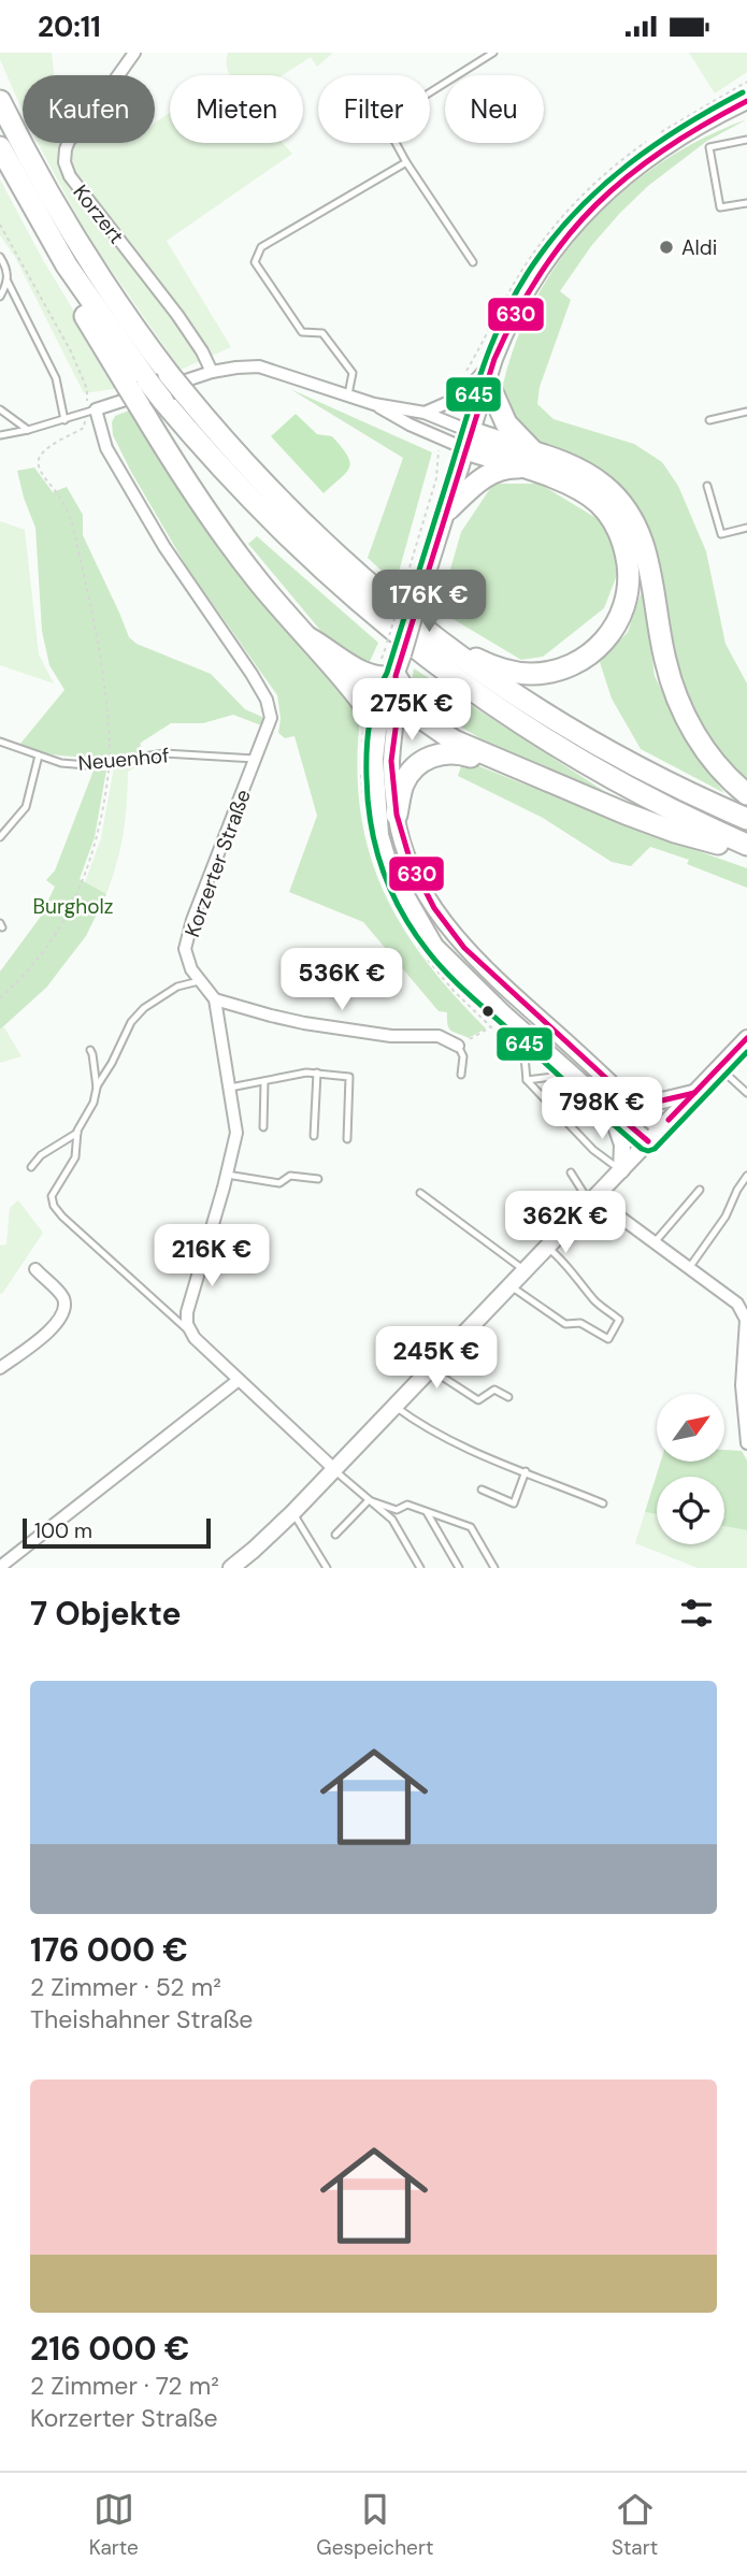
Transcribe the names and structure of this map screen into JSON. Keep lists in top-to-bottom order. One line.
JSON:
{"streets":{"street":["Korzert","Korzerter Straße"],"lane":["Neuenhof"]},"crossings":[["Neuenhof","Korzerter Straße"]],"parks":["Burgholz"],"places":["Aldi"],"lines":["transit line 645","transit line 630"],"scale_bar":"100 m","north":"top right","page":{"status":"20:11","chip":["Kaufen","Mieten","Filter","Neu"],"price":["176K €","275K €","536K €","798K €","362K €","216K €","245K €"],"scale":"100 m","heading":"7 Objekte","list":[{"name":"176 000 €","note":"2 Zimmer · 52 m² · Theishahner Straße"},{"name":"216 000 €","note":"2 Zimmer · 72 m² · Korzerter Straße"}],"tabs":["Karte","Gespeichert","Start"]}}
